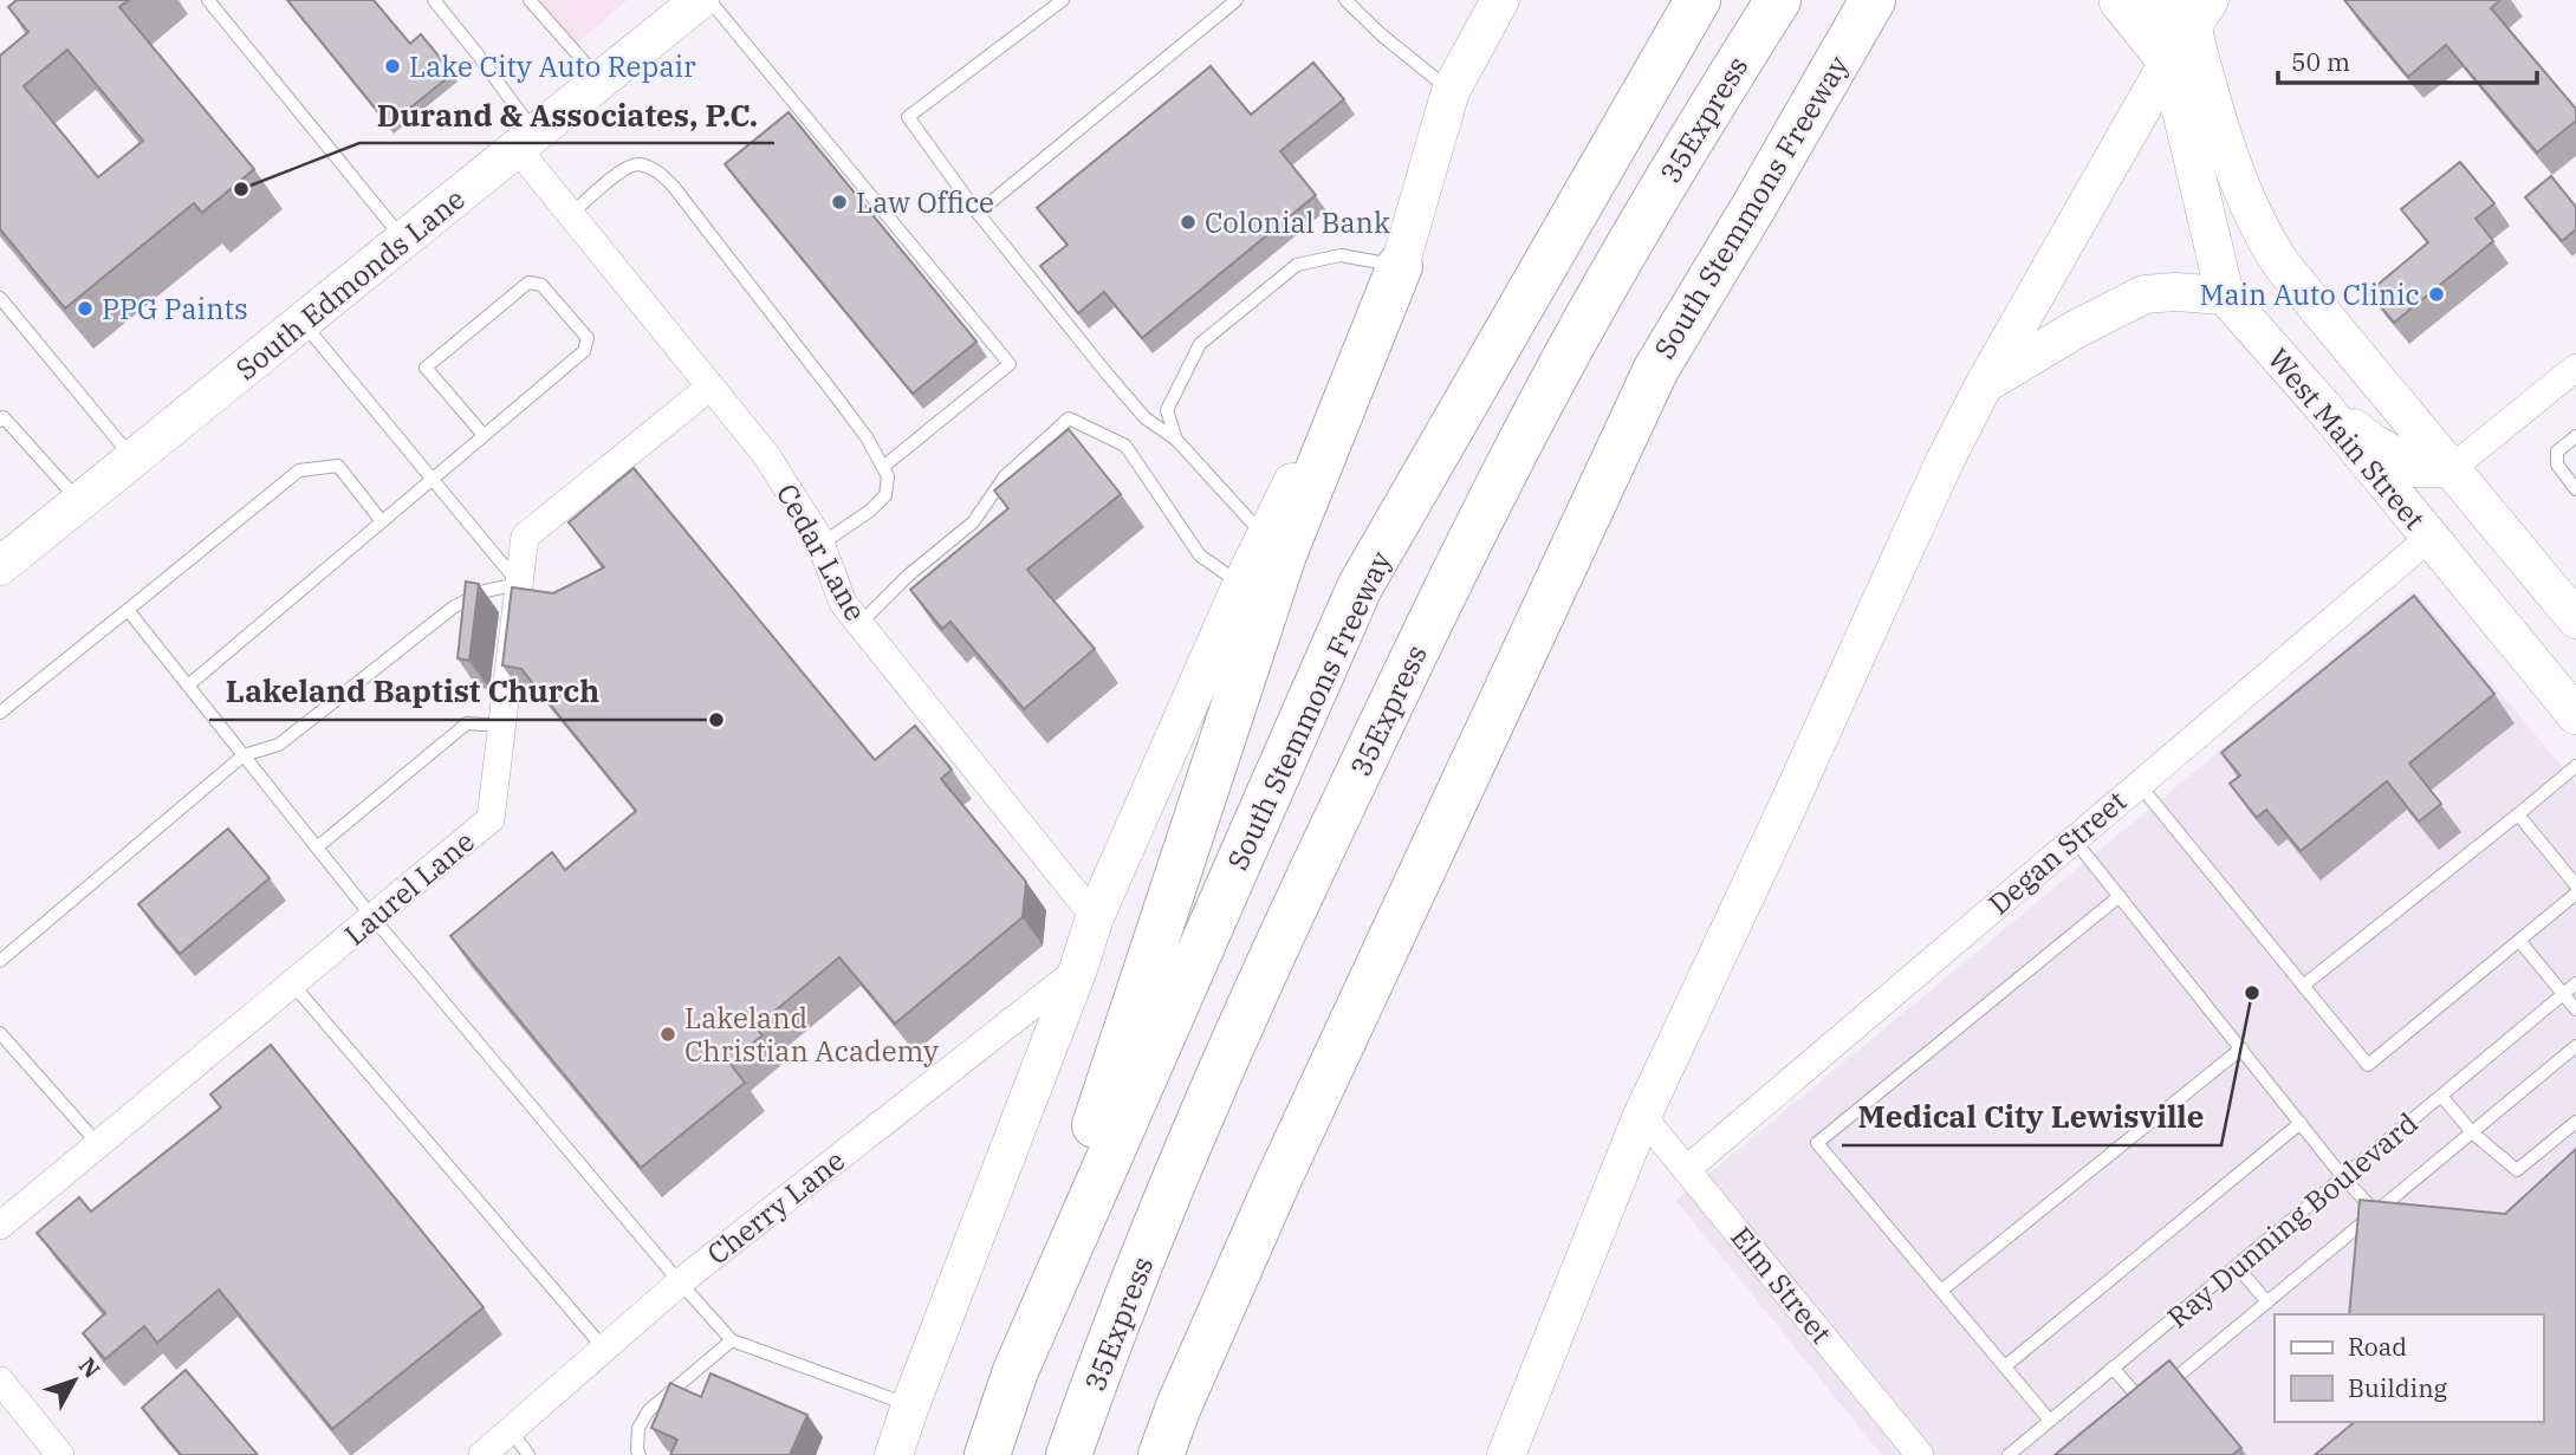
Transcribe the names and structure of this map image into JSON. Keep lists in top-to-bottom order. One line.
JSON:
{"streets":{"highway":["35Express","South Stemmons Freeway"],"main road":["South Edmonds Lane","West Main Street"],"street":["Cedar Lane","Degan Street","Laurel Lane","Cherry Lane","Elm Street"],"lane":["Ray Dunning Boulevard"]},"crossings":[["South Edmonds Lane","Cedar Lane"],["West Main Street","Degan Street"],["Cedar Lane","Laurel Lane"],["Degan Street","Elm Street"]],"places":["Lake City Auto Repair","Durand & Associates, P.C.","Law Office","Colonial Bank","Main Auto Clinic","PPG Paints","Lakeland Baptist Church","Medical City Lewisville","Lakeland Christian Academy"],"legend":["Road","Building"],"scale_bar":"50 m","north":"top right"}
